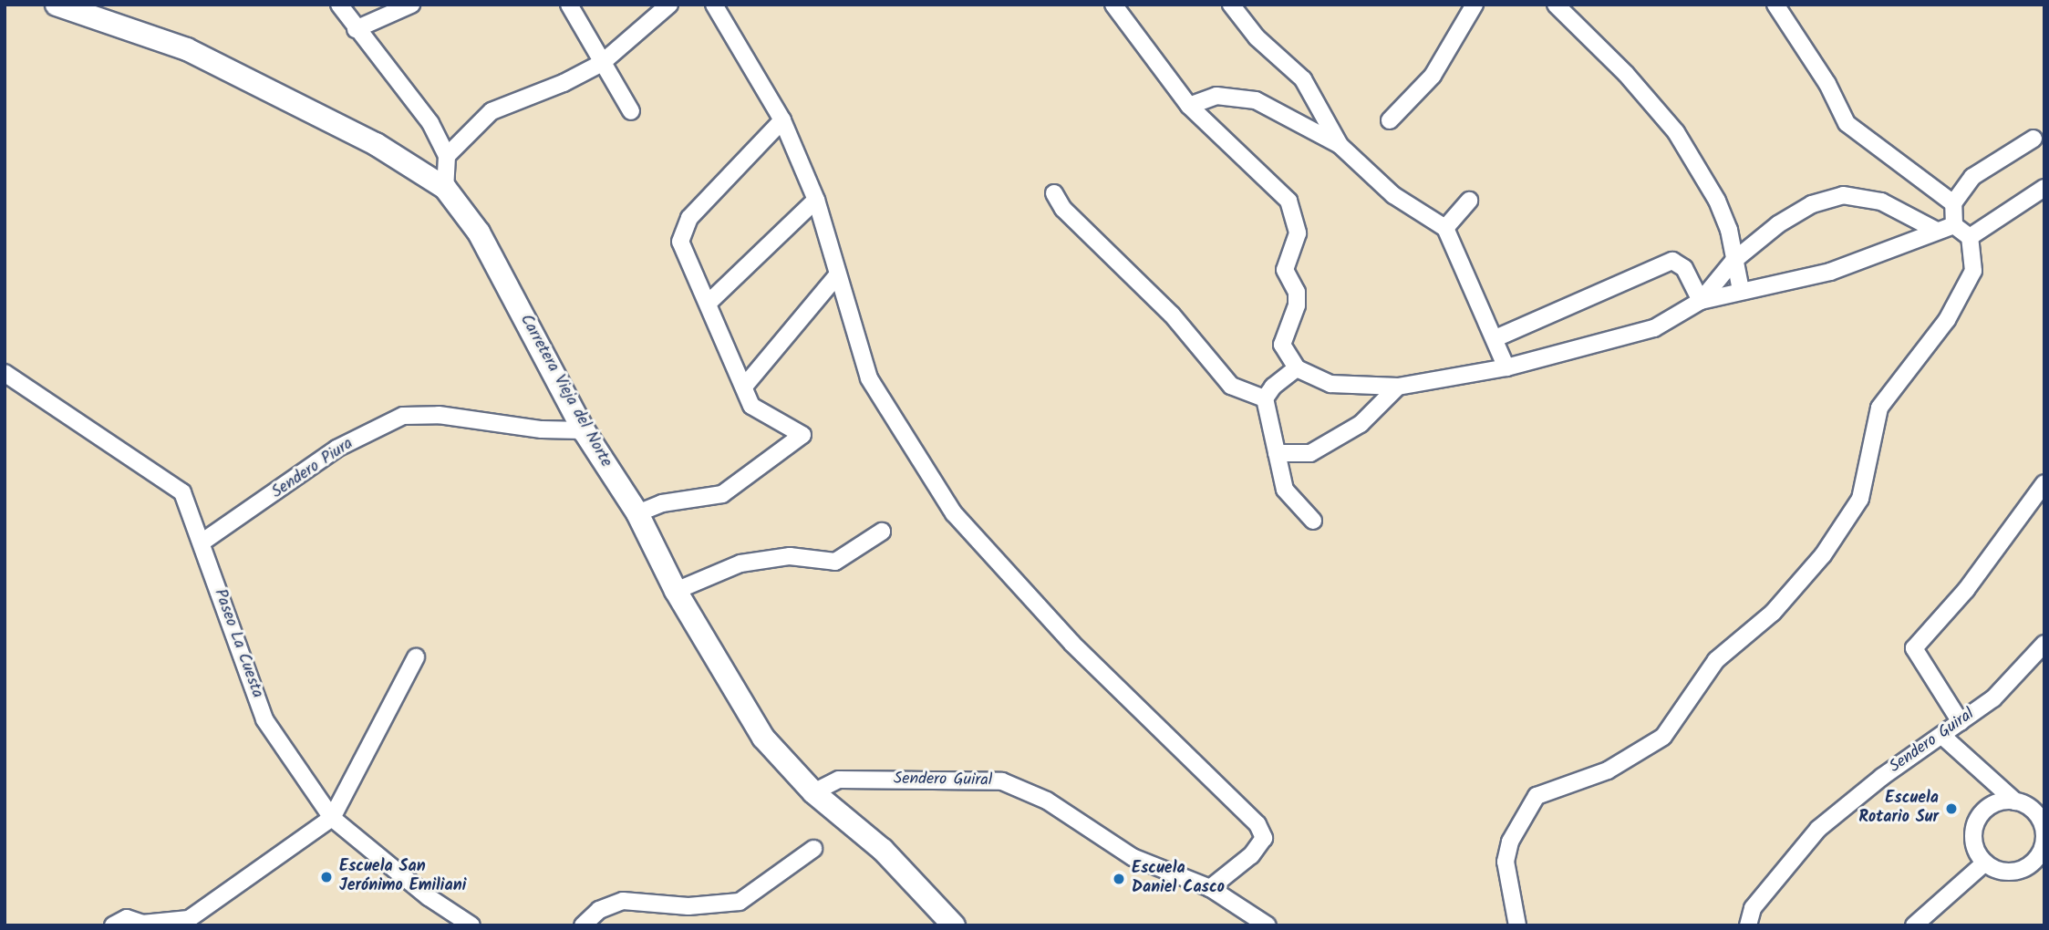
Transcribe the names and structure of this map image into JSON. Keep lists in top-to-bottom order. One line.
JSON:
{"streets":{"street":["Carretera Vieja del Norte","Sendero Piura","Paseo La Cuesta","Sendero Guiral"]},"crossings":[["Carretera Vieja del Norte","Sendero Piura"],["Carretera Vieja del Norte","Sendero Guiral"],["Sendero Piura","Paseo La Cuesta"]],"places":["Escuela Rotario Sur","Escuela San Jerónimo Emiliani","Escuela Daniel Casco"]}
